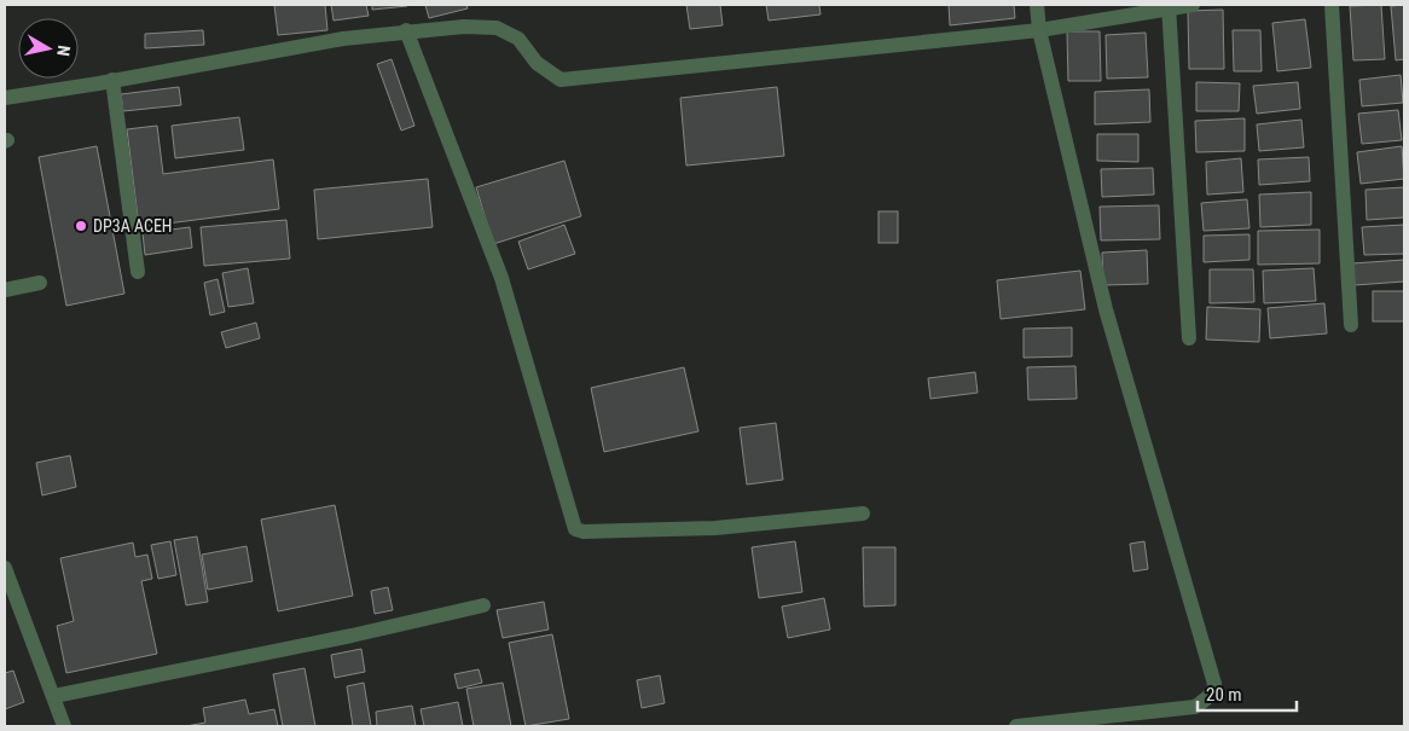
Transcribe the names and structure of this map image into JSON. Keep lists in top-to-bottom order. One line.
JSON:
{"places":["DP3A ACEH"],"scale_bar":"20 m","north":"right"}
